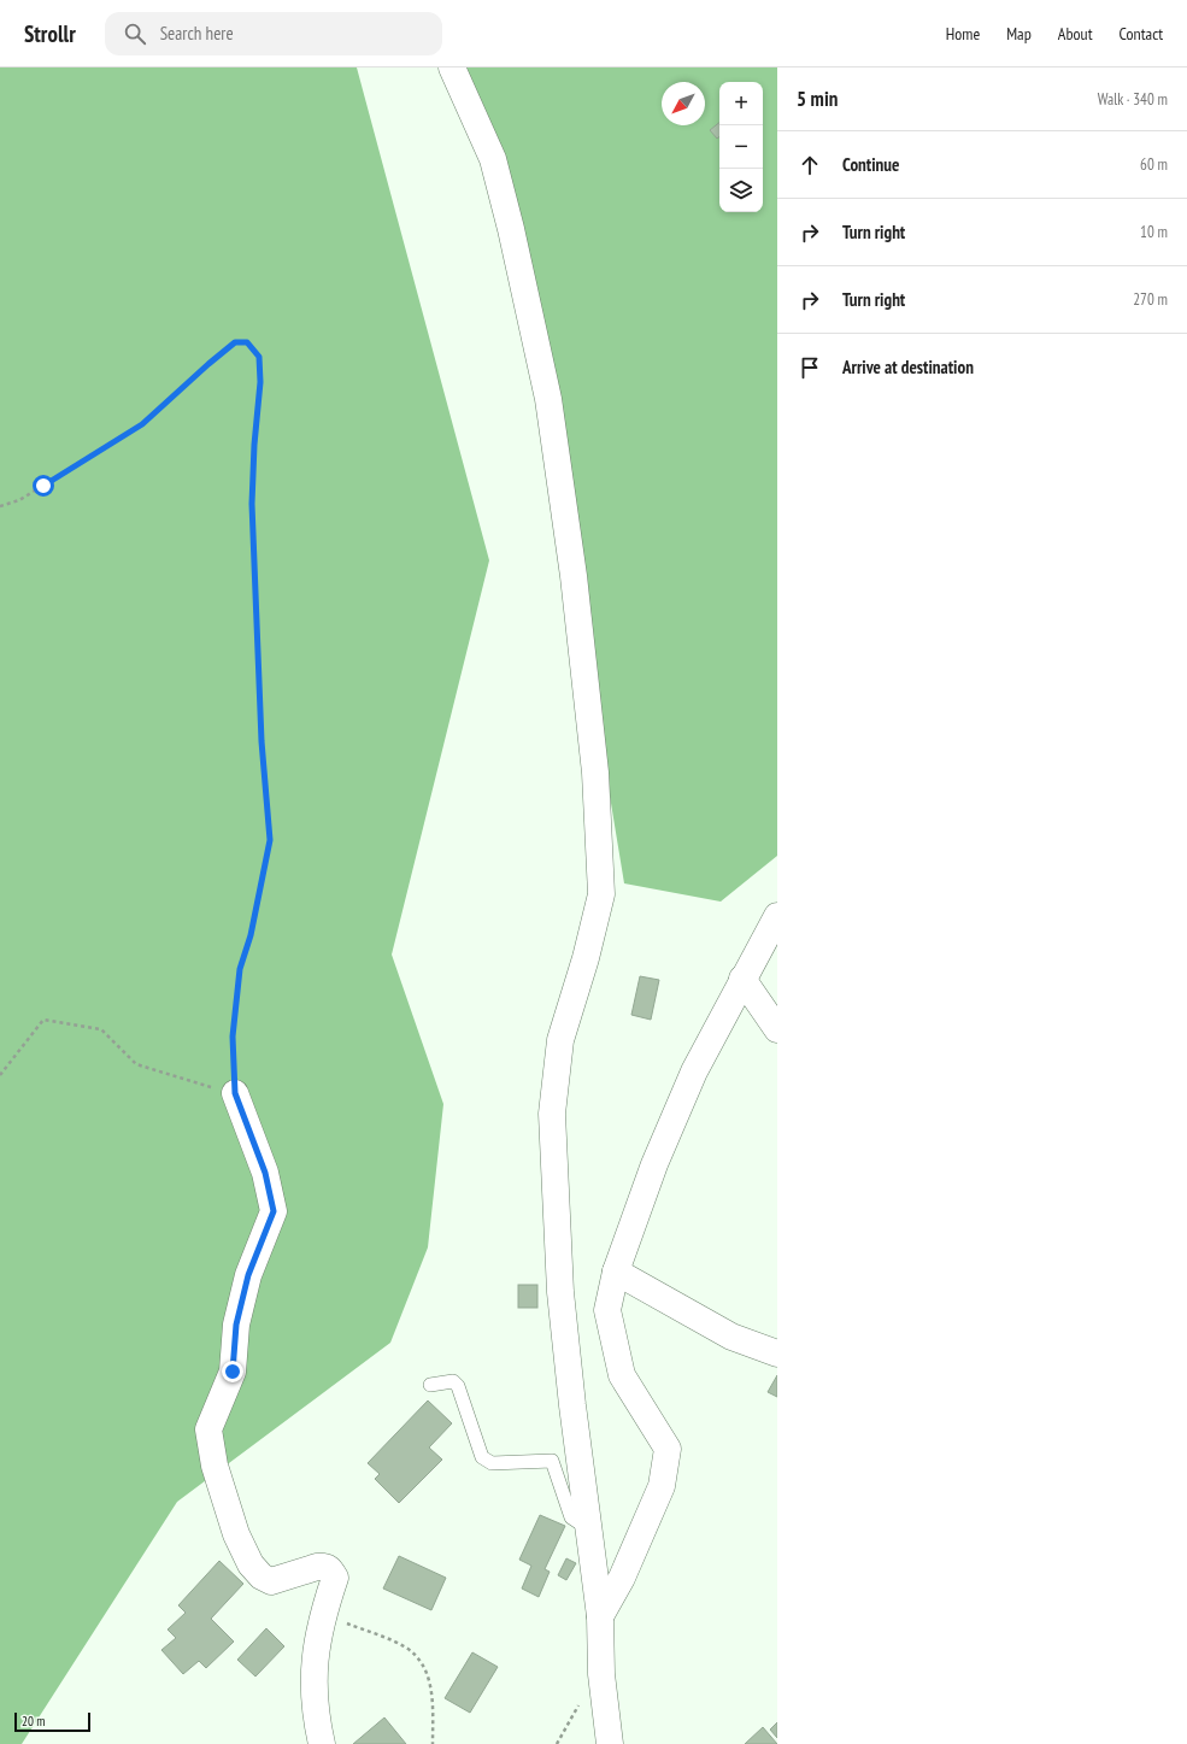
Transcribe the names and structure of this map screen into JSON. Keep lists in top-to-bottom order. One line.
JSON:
{"scale_bar":"20 m","north":"bottom left","page":{"header":"Strollr","search":"Search here","nav":["Home","Map","About","Contact"],"heading":["5 min","Walk · 340 m"],"map_buttons":["+","−"],"list":[["Continue","60 m"],["Turn right","10 m"],["Turn right","270 m"],"Arrive at destination"],"scale":"20 m"}}
